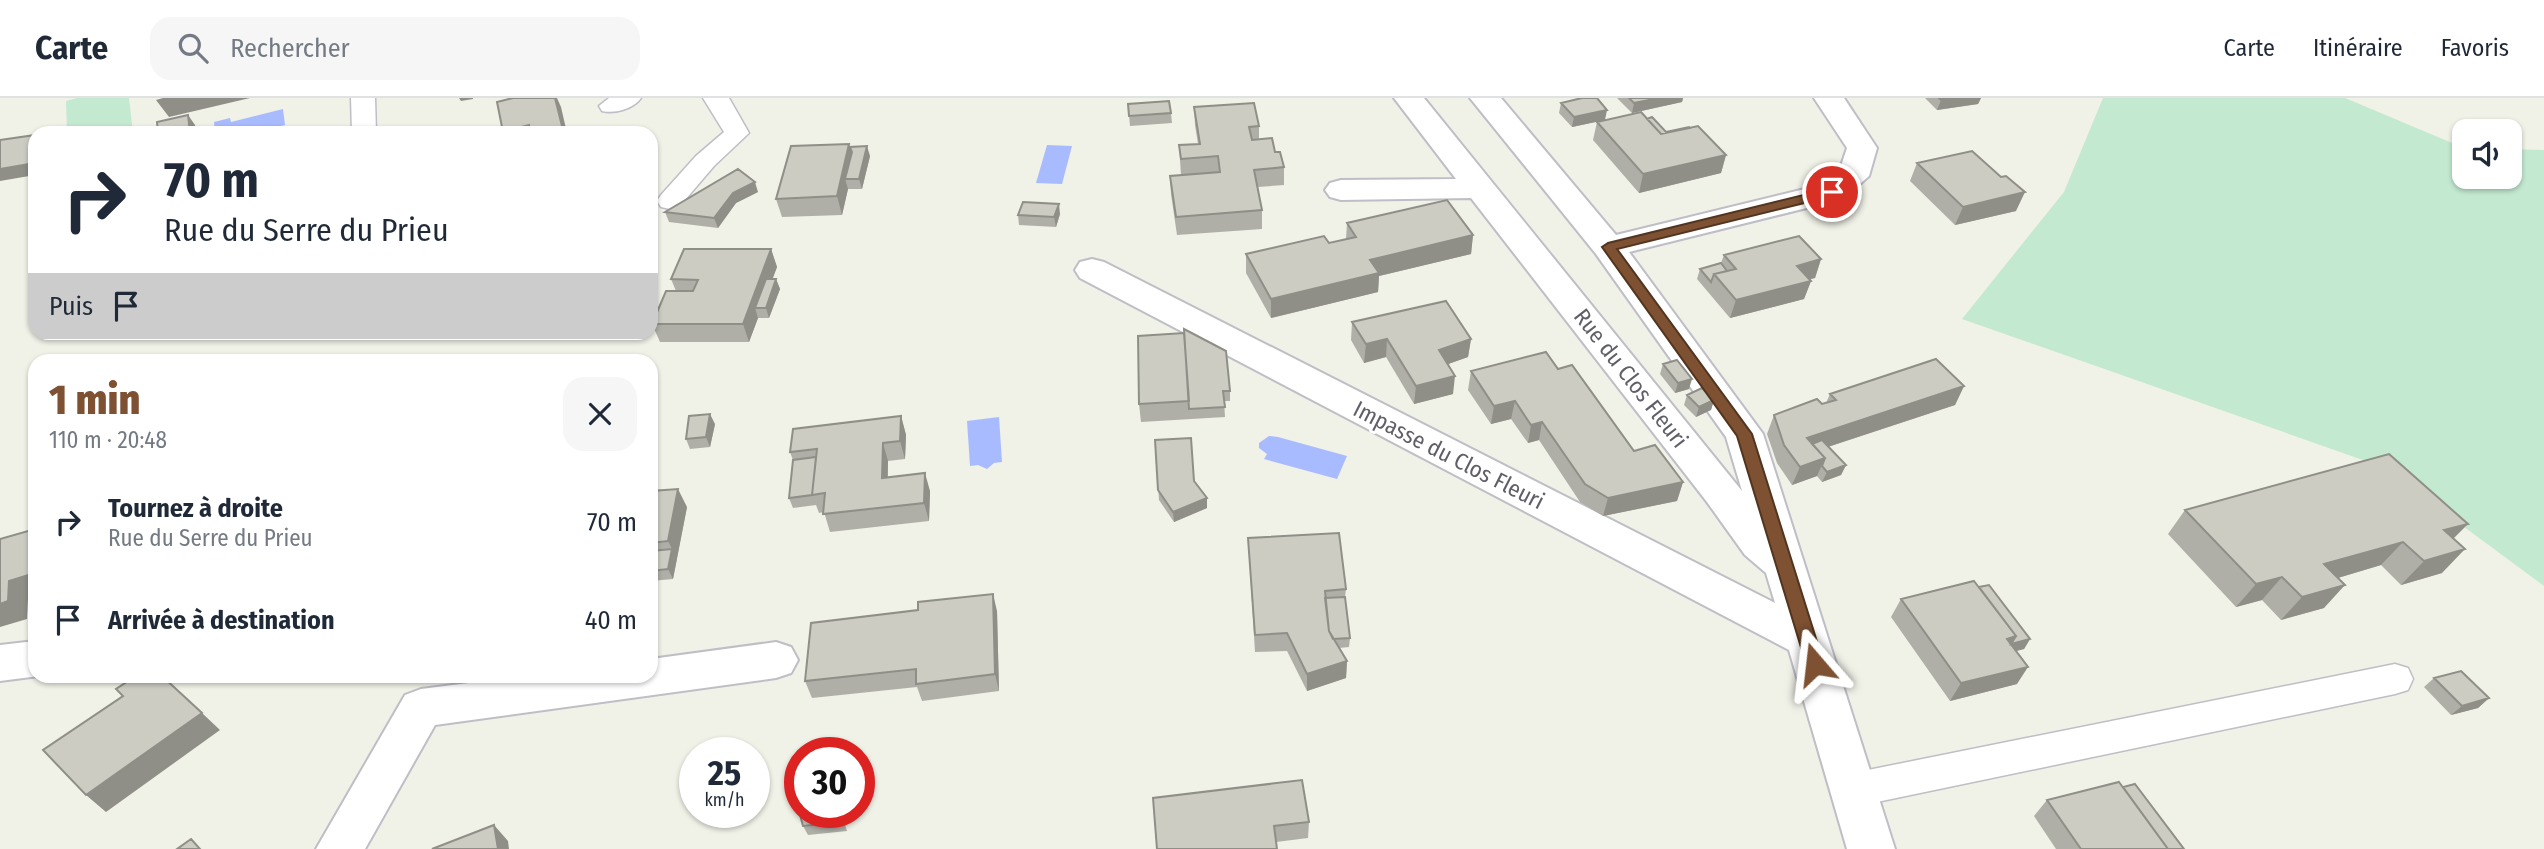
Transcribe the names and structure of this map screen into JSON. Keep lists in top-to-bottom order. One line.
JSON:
{"streets":{"street":["Rue du Clos Fleuri","Impasse du Clos Fleuri"]},"page":{"header":"Carte","search":"Rechercher","nav":["Carte","Itinéraire","Favoris"],"turn":["70 m","Rue du Serre du Prieu"],"then":"Puis","heading":["1 min","110 m · 20:48"],"list":[{"name":"Tournez à droite","note":"Rue du Serre du Prieu","value":"70 m"},{"name":"Arrivée à destination","value":"40 m"}],"speed":"25 km/h","limit":"30"}}
